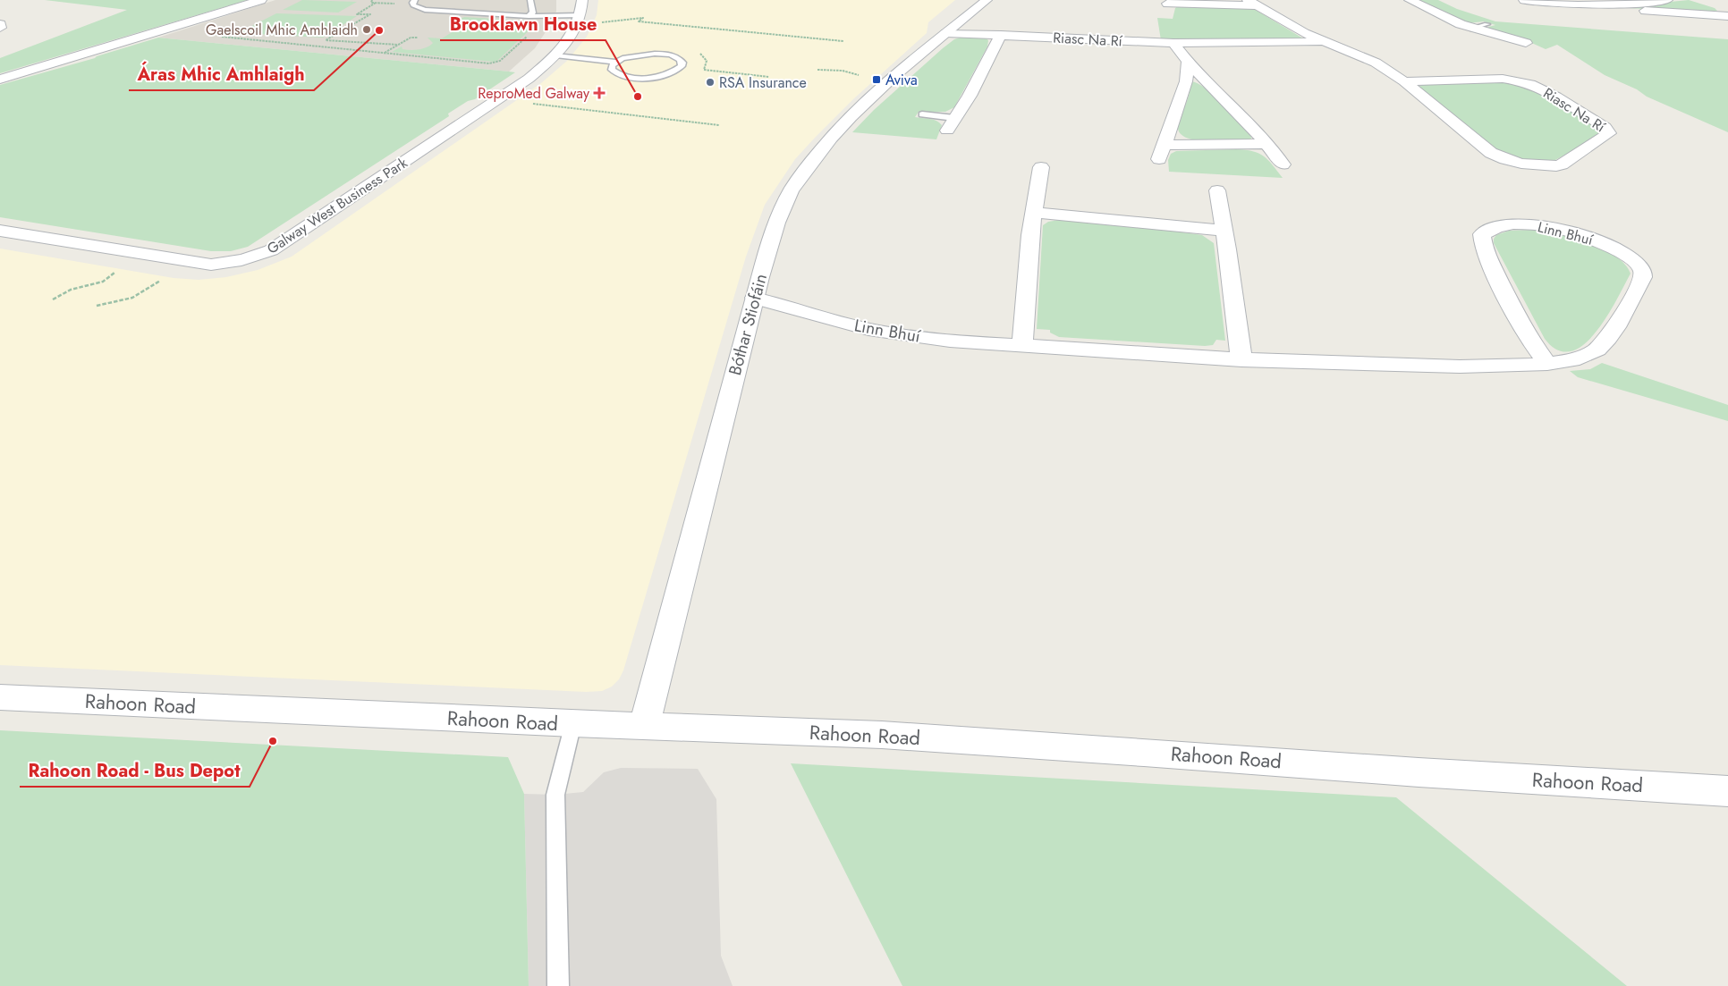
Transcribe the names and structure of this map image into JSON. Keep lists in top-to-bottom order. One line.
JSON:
{"streets":{"street":["Riasc Na Rí","Galway West Business Park","Linn Bhuí","Bóthar Stiofáin","Rahoon Road"]},"crossings":[["Riasc Na Rí","Bóthar Stiofáin"],["Linn Bhuí","Bóthar Stiofáin"],["Bóthar Stiofáin","Rahoon Road"]],"places":{"other":["Gaelscoil Mhic Amhlaidh","Áras Mhic Amhlaigh","RSA Insurance","Brooklawn House","Rahoon Road - Bus Depot"],"transit":["Aviva"],"health":["ReproMed Galway"]}}
